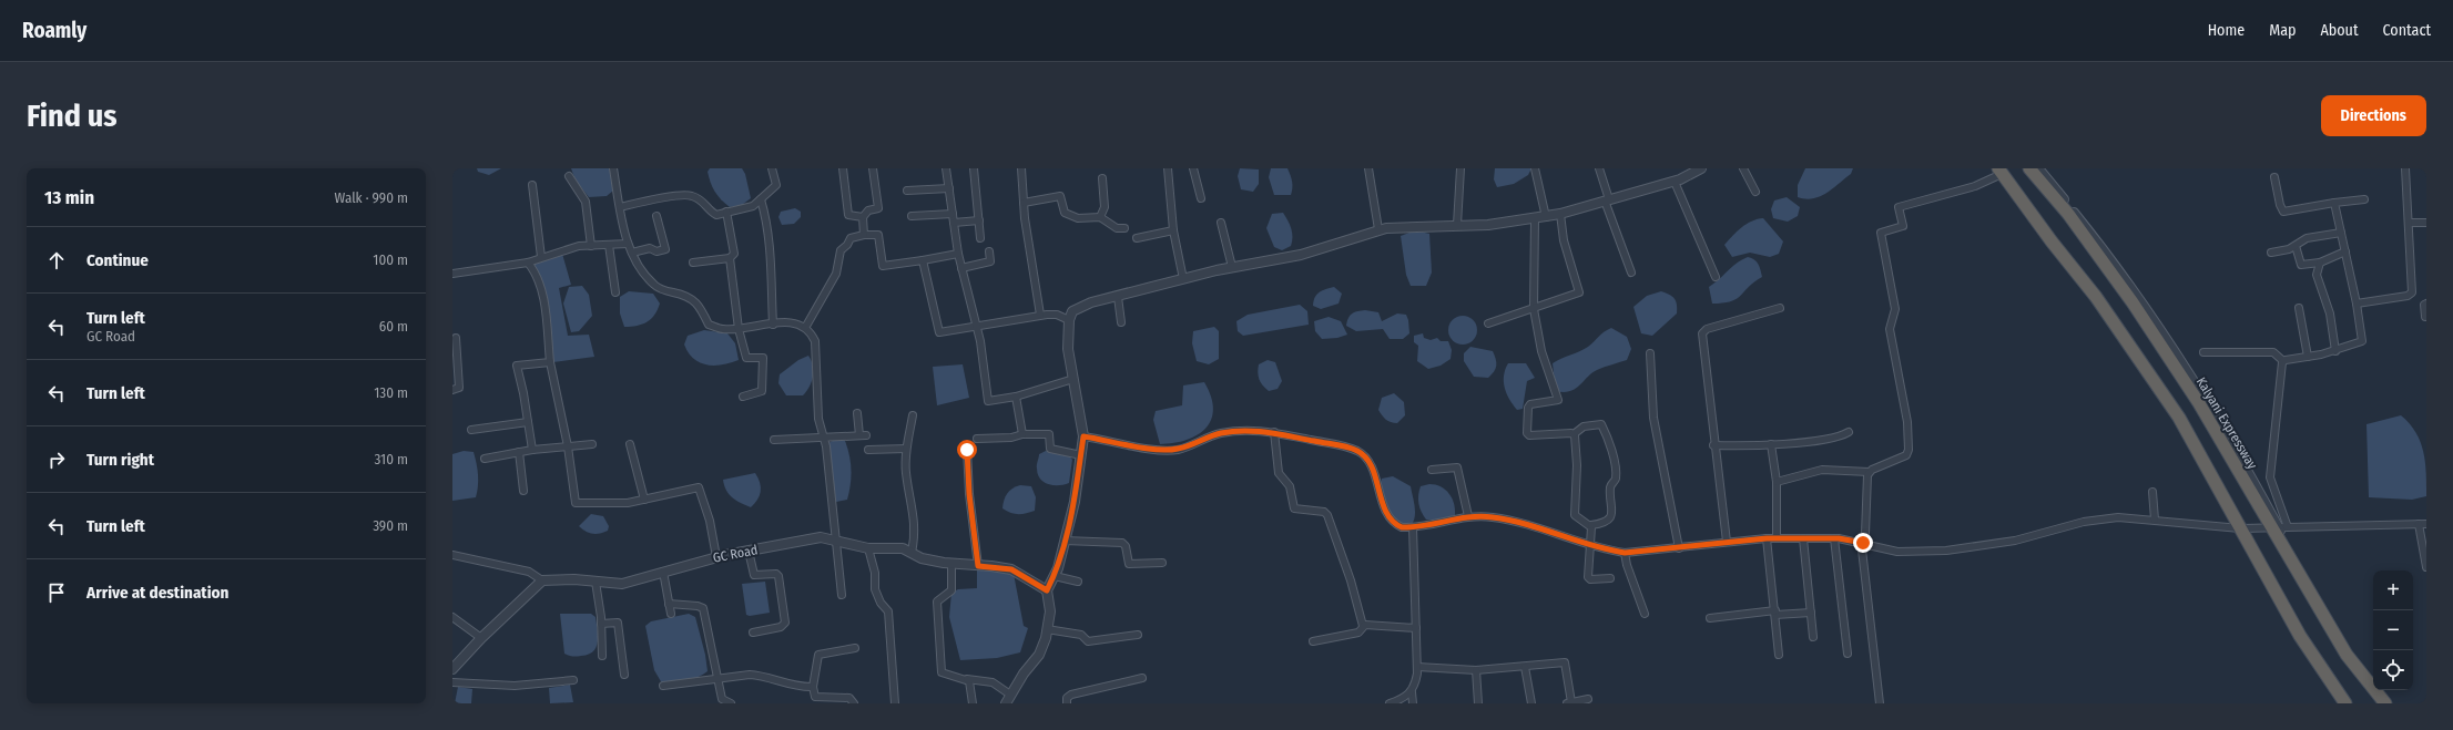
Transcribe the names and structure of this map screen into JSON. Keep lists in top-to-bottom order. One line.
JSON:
{"streets":{"highway":["Kalyani Expressway"],"street":["GC Road"]},"page":{"header":"Roamly","nav":["Home","Map","About","Contact"],"buttons":"Directions","title":"Find us","heading":["13 min","Walk · 990 m"],"list":[["Continue","100 m"],["Turn left","GC Road","60 m"],["Turn left","130 m"],["Turn right","310 m"],["Turn left","390 m"],"Arrive at destination"],"map_buttons":["+","−"]}}
